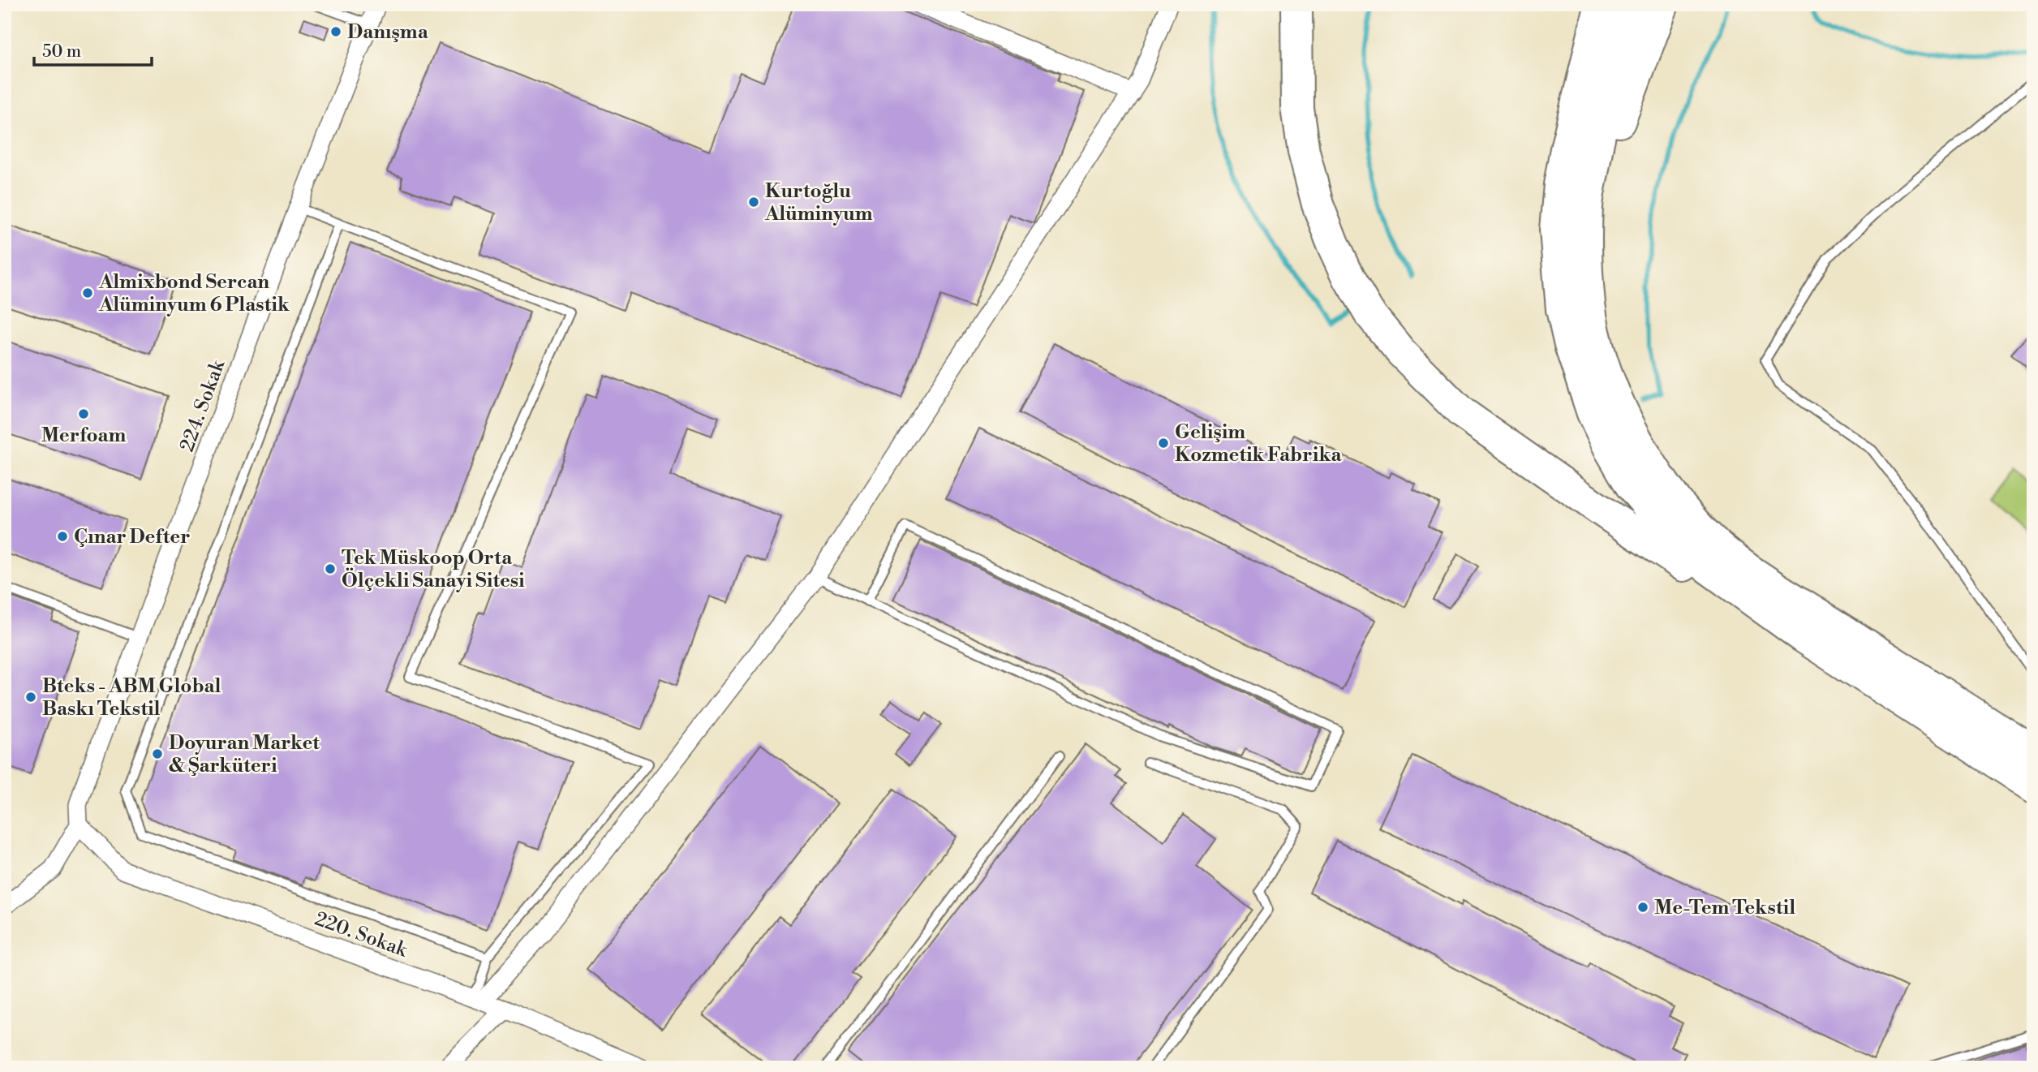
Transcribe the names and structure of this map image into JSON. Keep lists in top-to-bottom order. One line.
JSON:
{"streets":{"street":["224. Sokak","220. Sokak"]},"crossings":[["224. Sokak","220. Sokak"]],"places":["Danışma","Kurtoğlu Alüminyum","Almixbond Sercan Alüminyum 6 Plastik","Merfoam","Gelişim Kozmetik Fabrika","Çınar Defter","Tek Müskoop Orta Ölçekli Sanayi Sitesi","Bteks - ABM Global Baskı Tekstil","Doyuran Market & Şarküteri","Me-Tem Tekstil"],"scale_bar":"50 m"}
